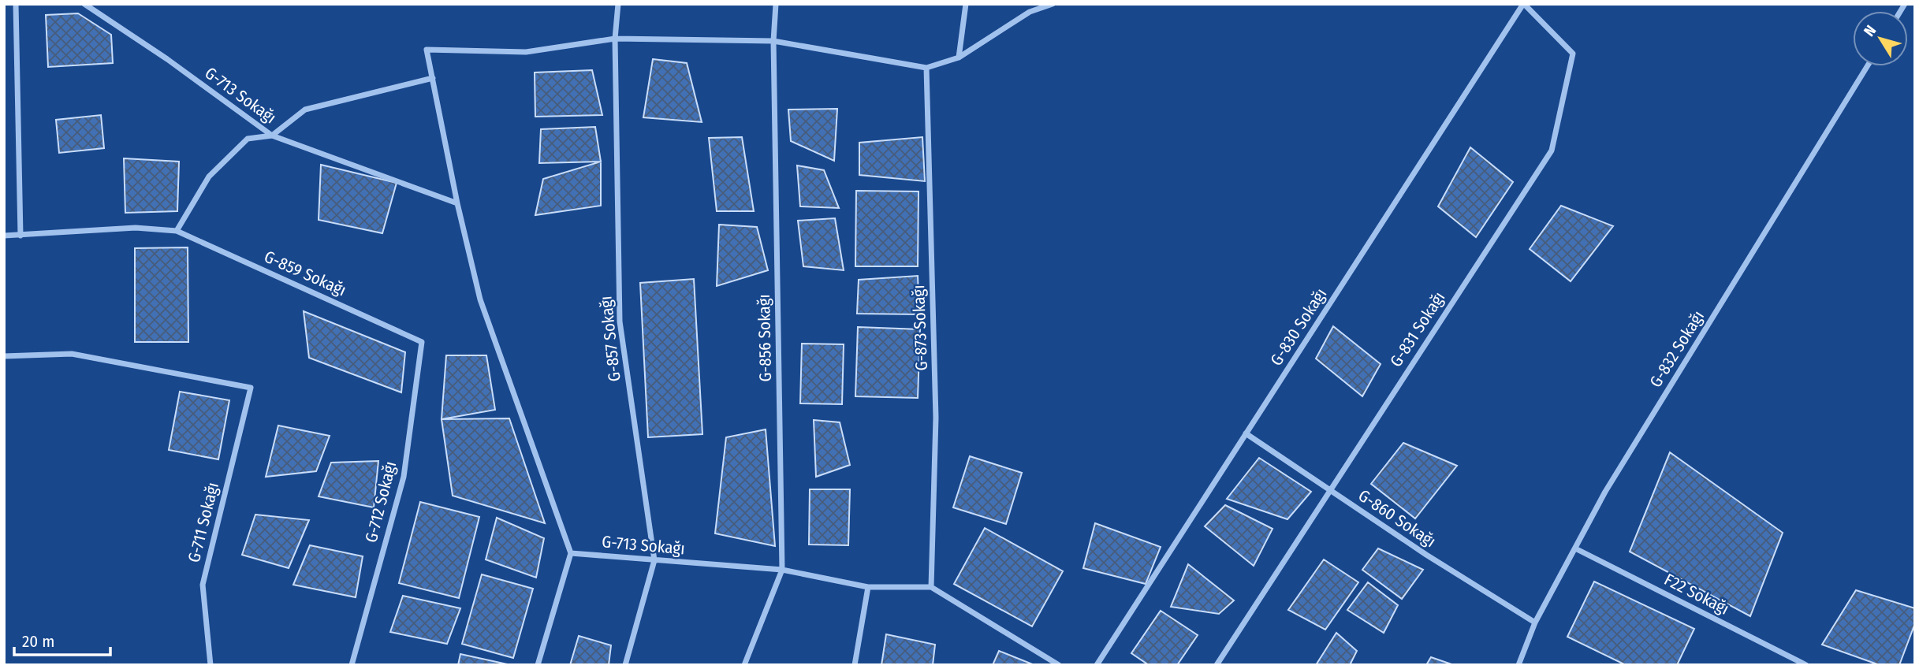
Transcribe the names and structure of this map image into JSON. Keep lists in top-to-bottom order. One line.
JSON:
{"streets":{"street":["G-713 Sokağı","G-859 Sokağı","G-830 Sokağı","G-873 Sokağı","G-831 Sokağı","G-856 Sokağı","G-857 Sokağı","G-832 Sokağı","G-712 Sokağı","G-860 Sokağı","G-711 Sokağı","F22 Sokağı"]},"crossings":[["G-713 Sokağı","G-873 Sokağı"],["G-713 Sokağı","G-856 Sokağı"],["G-713 Sokağı","G-857 Sokağı"],["G-859 Sokağı","G-712 Sokağı"],["G-830 Sokağı","G-831 Sokağı"],["G-830 Sokağı","G-860 Sokağı"],["G-831 Sokağı","G-860 Sokağı"],["G-832 Sokağı","G-860 Sokağı"],["G-832 Sokağı","F22 Sokağı"]],"scale_bar":"20 m","north":"top left"}
